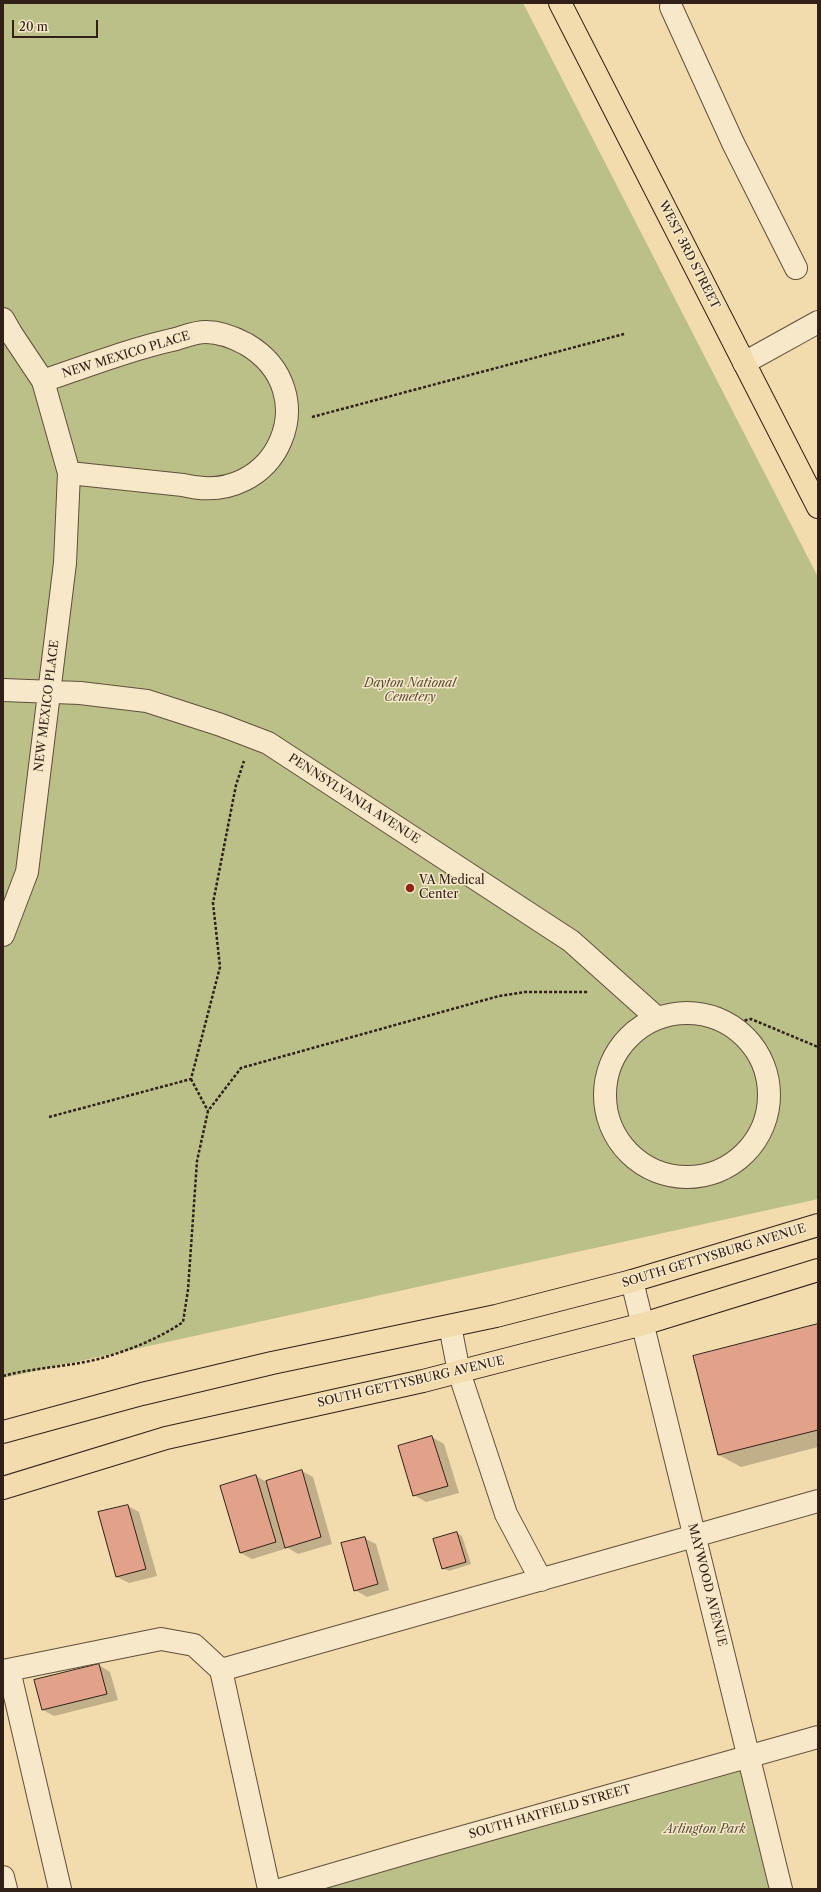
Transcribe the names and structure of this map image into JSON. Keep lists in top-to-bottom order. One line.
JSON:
{"streets":{"main road":["WEST 3RD STREET","SOUTH GETTYSBURG AVENUE"],"street":["NEW MEXICO PLACE","PENNSYLVANIA AVENUE","MAYWOOD AVENUE","SOUTH HATFIELD STREET"]},"crossings":[["NEW MEXICO PLACE","PENNSYLVANIA AVENUE"],["SOUTH GETTYSBURG AVENUE","MAYWOOD AVENUE"],["MAYWOOD AVENUE","SOUTH HATFIELD STREET"]],"parks":["Dayton National Cemetery","Arlington Park"],"places":["VA Medical Center"],"scale_bar":"20 m"}
